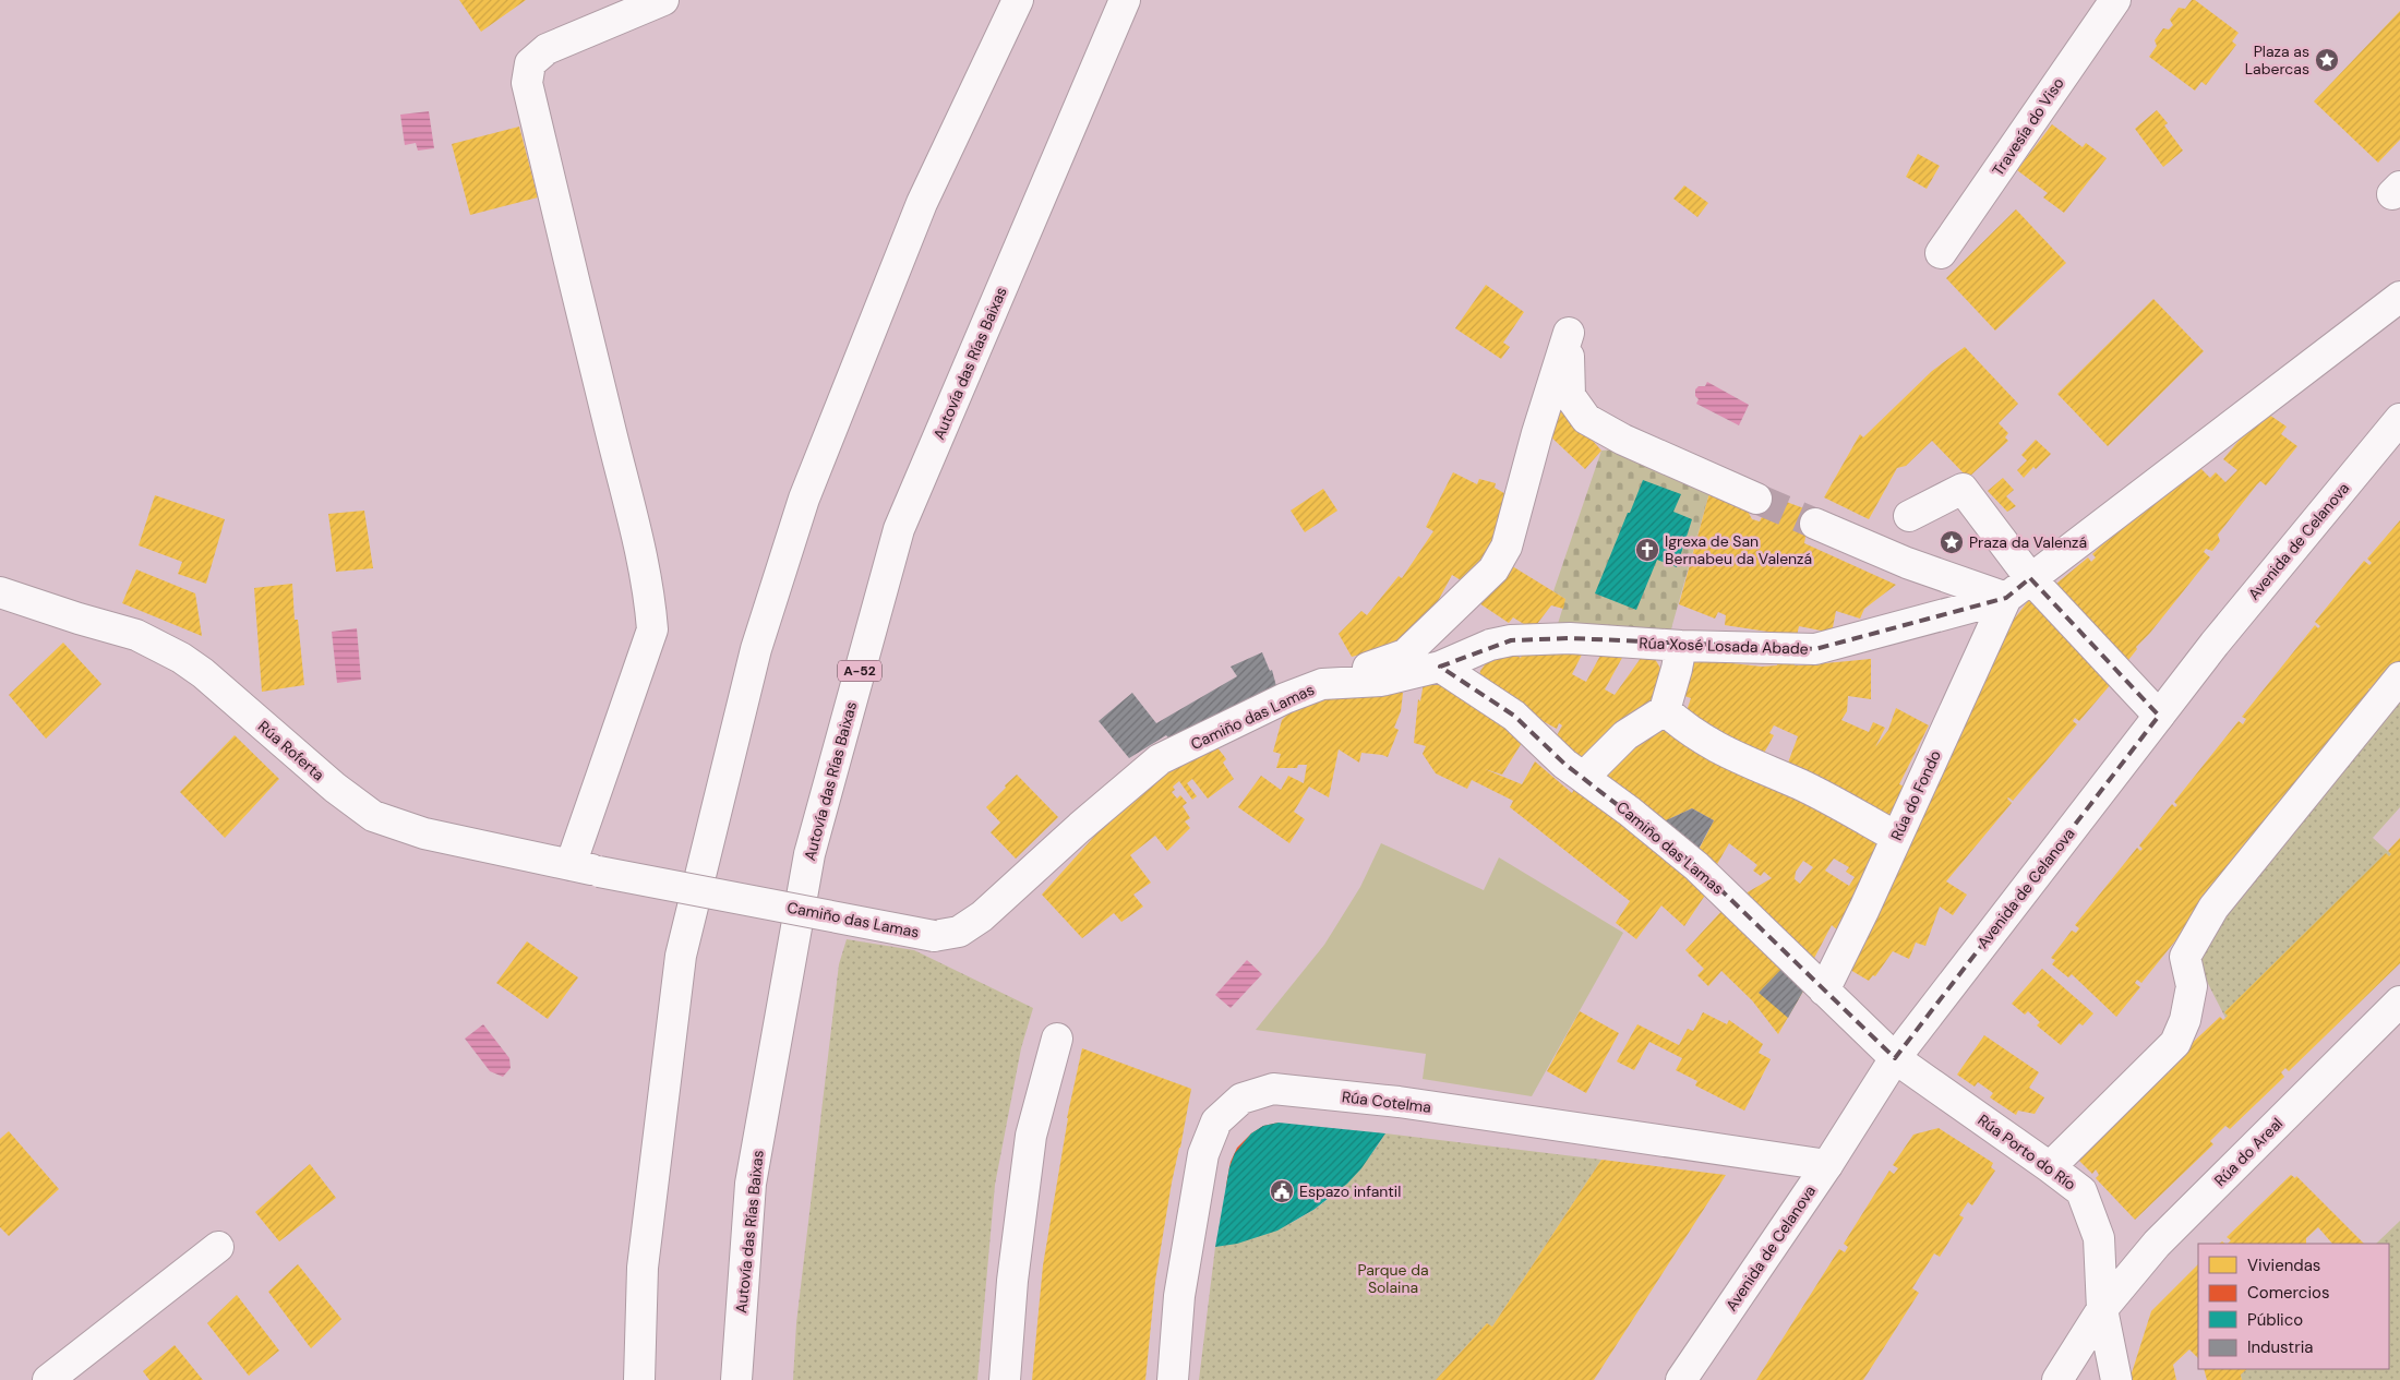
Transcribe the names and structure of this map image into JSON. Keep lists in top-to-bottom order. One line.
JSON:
{"streets":{"main road":["Travesía do Viso","Autovía das Rías Baixas","Avenida de Celanova","Rúa Xosé Losada Abade","A-52","Camiño das Lamas","Rúa Roferta","Rúa do Fondo","Rúa Cotelma","Rúa Porto do Río","Rúa do Areal"]},"crossings":[["Avenida de Celanova","Camiño das Lamas"],["Avenida de Celanova","Rúa Cotelma"],["Avenida de Celanova","Rúa Porto do Río"],["Rúa Xosé Losada Abade","Camiño das Lamas"],["Rúa Xosé Losada Abade","Rúa do Fondo"],["Camiño das Lamas","Rúa Roferta"],["Camiño das Lamas","Rúa do Fondo"],["Camiño das Lamas","Rúa Porto do Río"],["Rúa Porto do Río","Rúa do Areal"]],"parks":["Parque da Solaina"],"places":{"place":["Plaza as Labercas","Praza da Valenzá"],"church":["Igrexa de San Bernabeu da Valenzá"],"public building":["Espazo infantil"]},"legend":["Viviendas","Comercios","Público","Industria"]}
